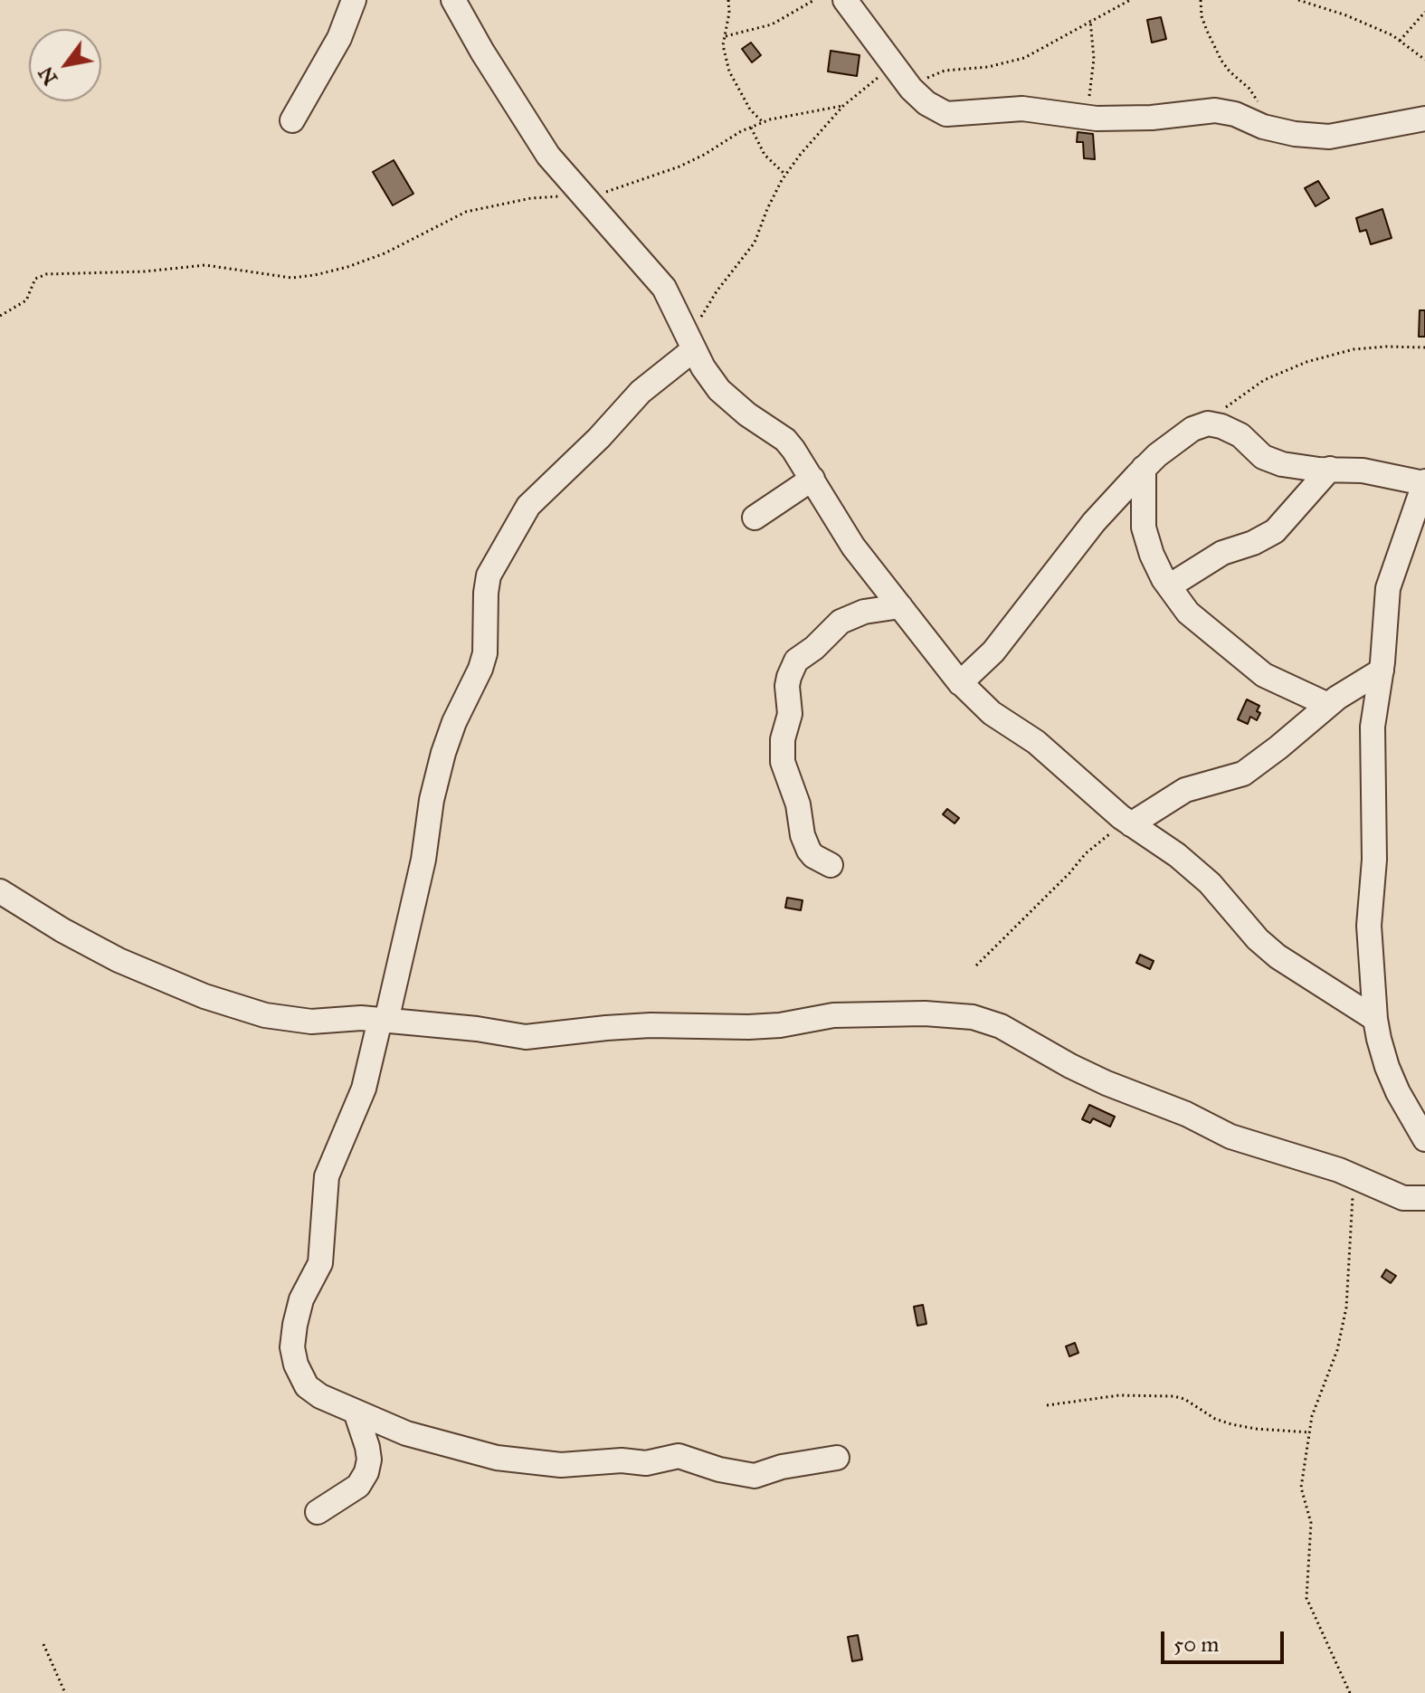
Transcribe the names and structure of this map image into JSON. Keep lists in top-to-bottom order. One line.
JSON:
{"scale_bar":"50 m","north":"bottom left"}
